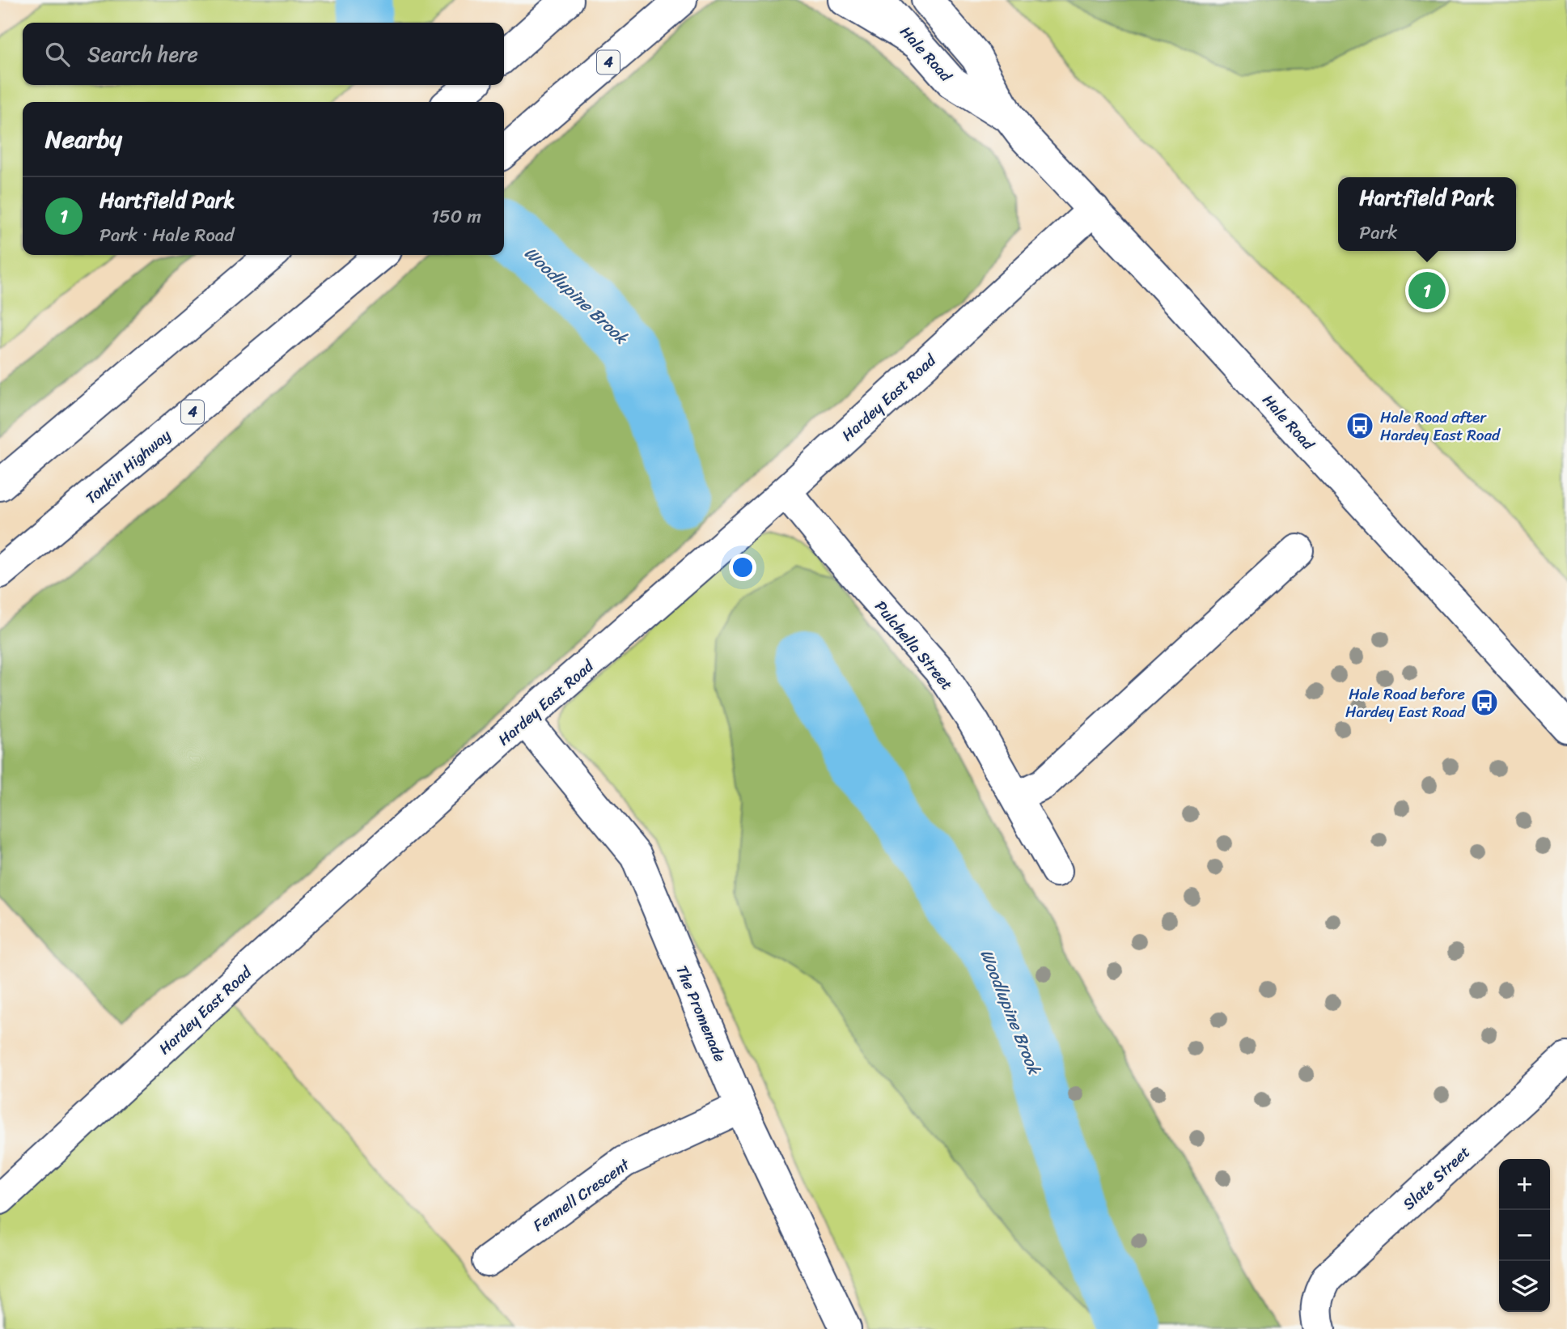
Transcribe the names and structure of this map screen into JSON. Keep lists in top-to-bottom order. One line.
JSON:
{"streets":{"main road":["Hale Road","4","Hardey East Road","Tonkin Highway","Pulchella Street","The Promenade","Slate Street","Fennell Crescent"]},"crossings":[["Hale Road","Hardey East Road"],["Hardey East Road","Pulchella Street"],["Hardey East Road","The Promenade"],["The Promenade","Fennell Crescent"]],"water":["Woodlupine Brook"],"places":{"bus stop":["Hale Road after Hardey East Road","Hale Road before Hardey East Road"]},"page":{"search":"Search here","heading":"Nearby","list":[{"mark":"1","name":"Hartfield Park","note":"Park · Hale Road","value":"150 m"}],"popup":["Hartfield Park","Park"],"pins":"1","map_buttons":["+","−"]}}
